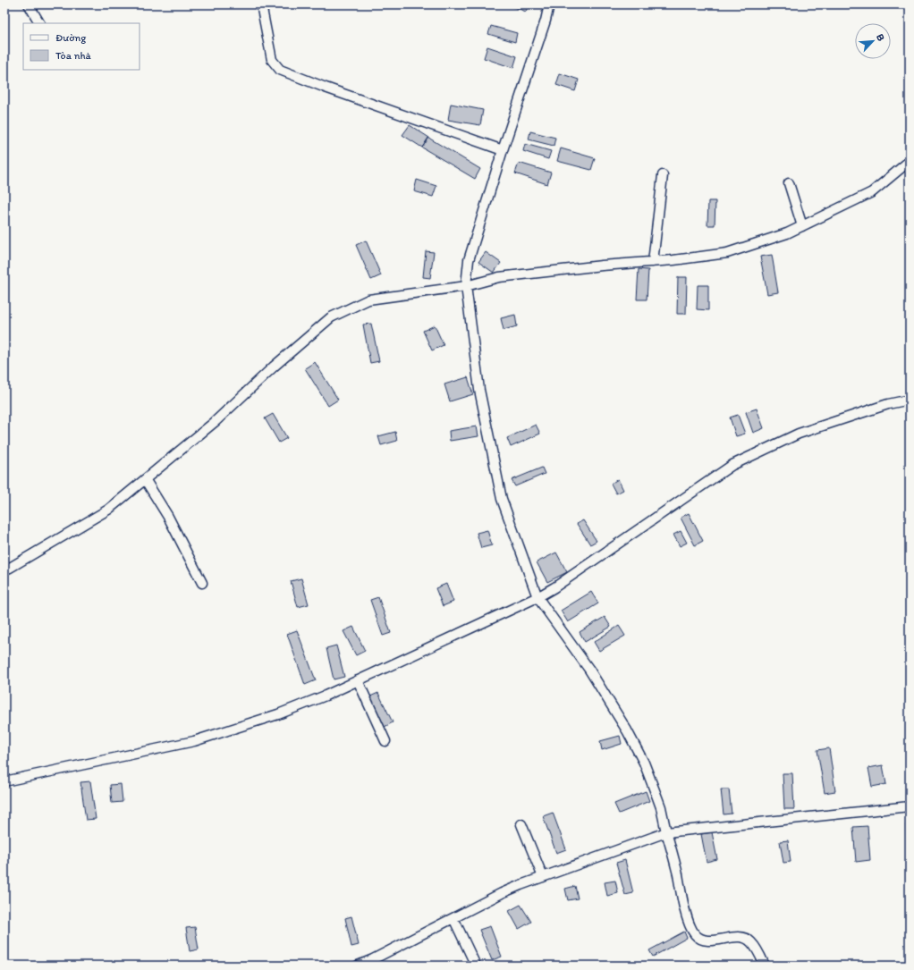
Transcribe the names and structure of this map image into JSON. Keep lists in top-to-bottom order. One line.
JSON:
{"legend":["Đường","Tòa nhà"],"north":"top right"}
